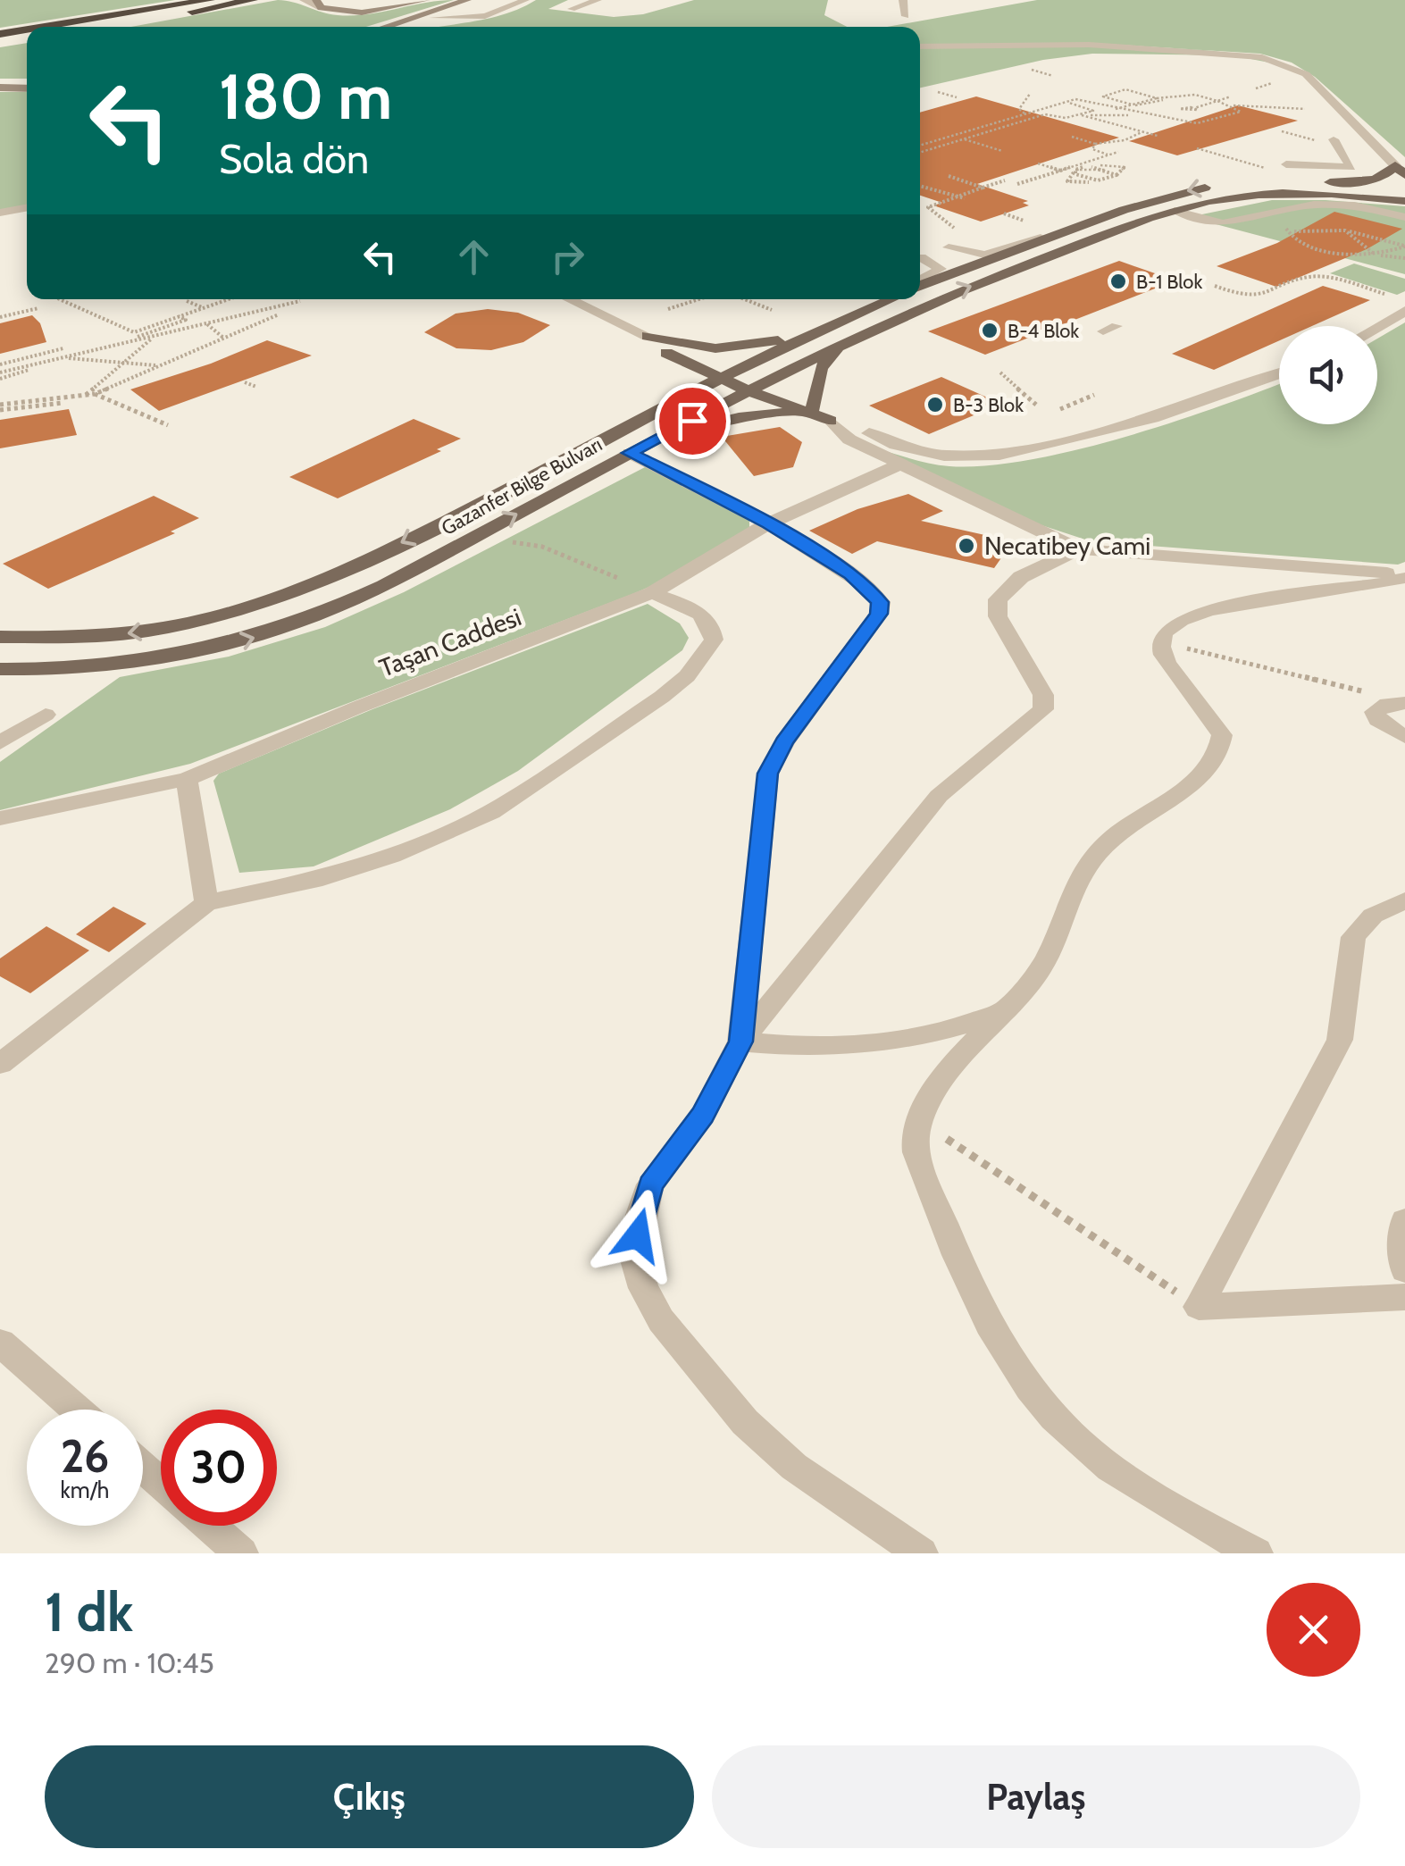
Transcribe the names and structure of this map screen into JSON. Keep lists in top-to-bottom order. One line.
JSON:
{"streets":{"main road":["Gazanfer Bilge Bulvarı"],"street":["Taşan Caddesi"]},"places":["B-1 Blok","B-4 Blok","B-3 Blok","Necatibey Cami"],"page":{"turn":["180 m","Sola dön"],"speed":"26 km/h","limit":"30","heading":["1 dk","290 m · 10:45"],"buttons":["Çıkış","Paylaş"]}}
